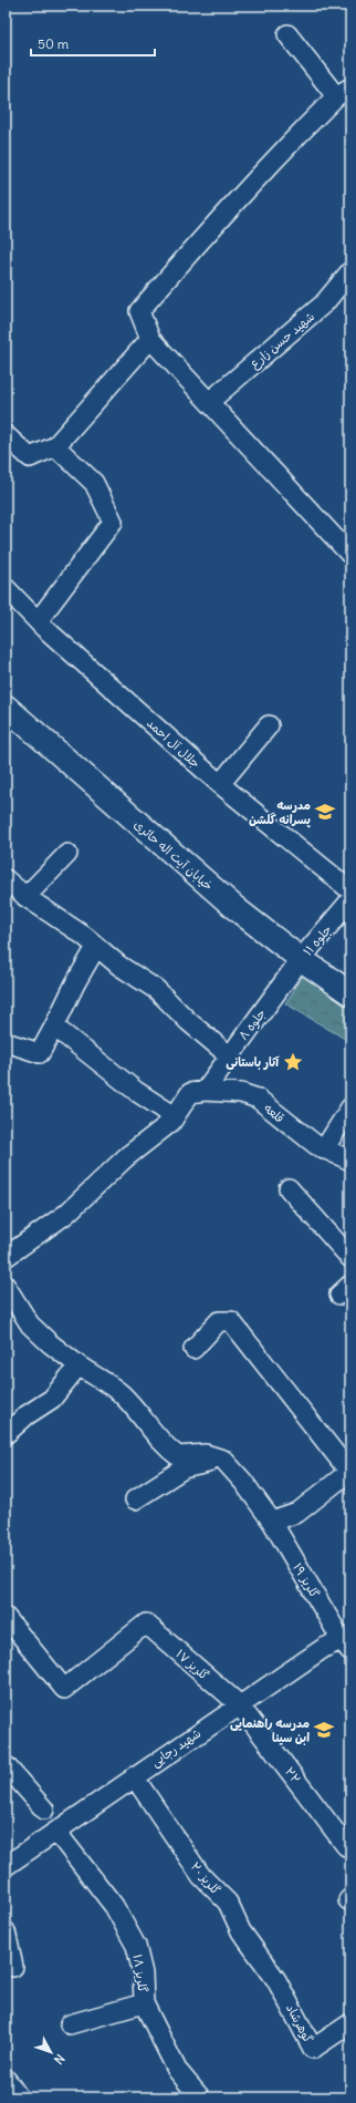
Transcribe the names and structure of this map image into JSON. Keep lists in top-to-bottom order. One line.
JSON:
{"streets":{"main road":["خیابان آیت اله حائری"],"street":["شهید حسن زارع","جلال آل احمد","جلوه ۱۱","جلوه ۸","قلعه","گلریز ۱۹","گلریز ۱۷","شهید رجایی","۲۲","گلریز ۲۰","گلریز ۱۸","گوهرشاد"]},"crossings":[["خیابان آیت اله حائری","جلوه ۱۱"],["خیابان آیت اله حائری","جلوه ۸"],["جلوه ۱۱","جلوه ۸"],["جلوه ۸","قلعه"],["گلریز ۱۹","شهید رجایی"],["گلریز ۱۷","شهید رجایی"],["گلریز ۱۷","۲۲"],["شهید رجایی","۲۲"],["شهید رجایی","گلریز ۲۰"],["شهید رجایی","گلریز ۱۸"],["گلریز ۲۰","گوهرشاد"]],"places":{"school or university":["مدرسه پسرانه گلشن","مدرسه راهنمایی ابن سینا"],"place":["آثار باستانی"]},"scale_bar":"50 m","north":"bottom right"}
